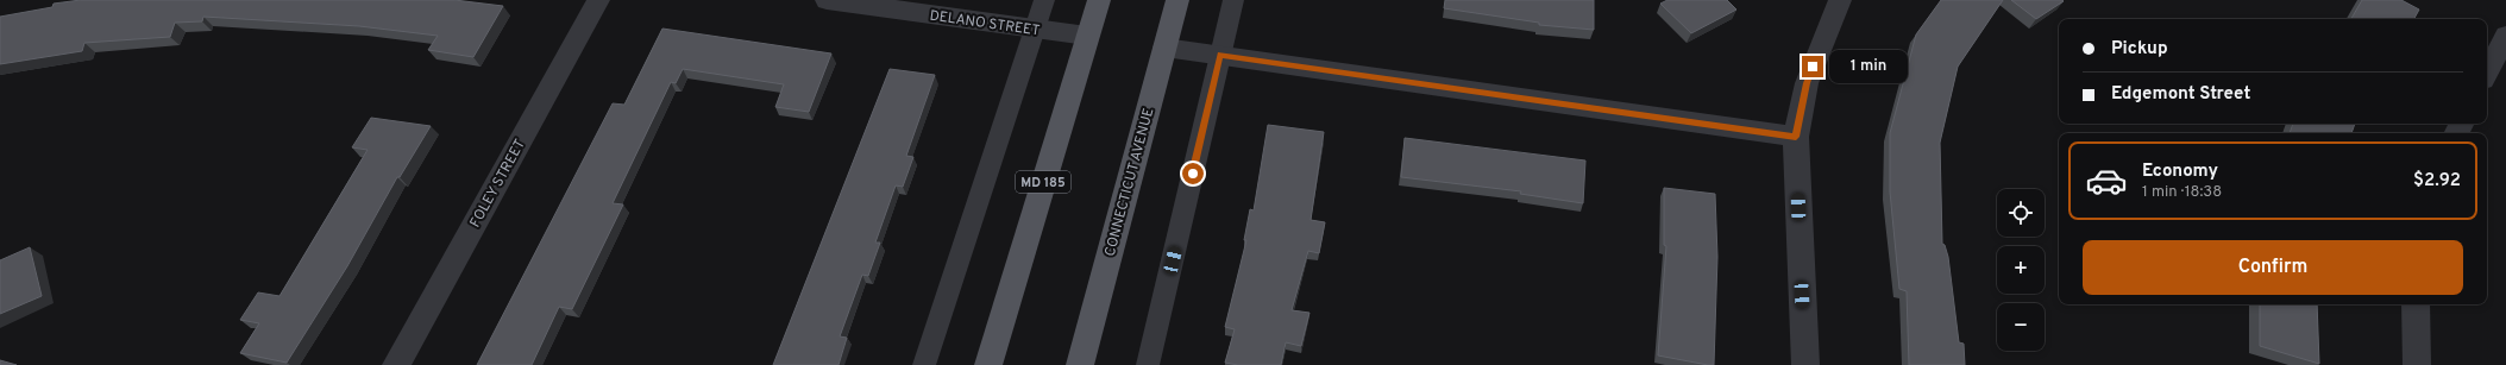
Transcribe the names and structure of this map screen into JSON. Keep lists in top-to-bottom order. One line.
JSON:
{"streets":{"main road":["MD 185","CONNECTICUT AVENUE"],"street":["DELANO STREET","FOLEY STREET"]},"crossings":[["DELANO STREET","MD 185"]],"page":{"banner":["Pickup","Edgemont Street"],"bubble":"1 min","list":[{"name":"Economy","note":"1 min · 18:38","value":"$2.92"}],"map_buttons":["+","−"],"buttons":"Confirm"}}
